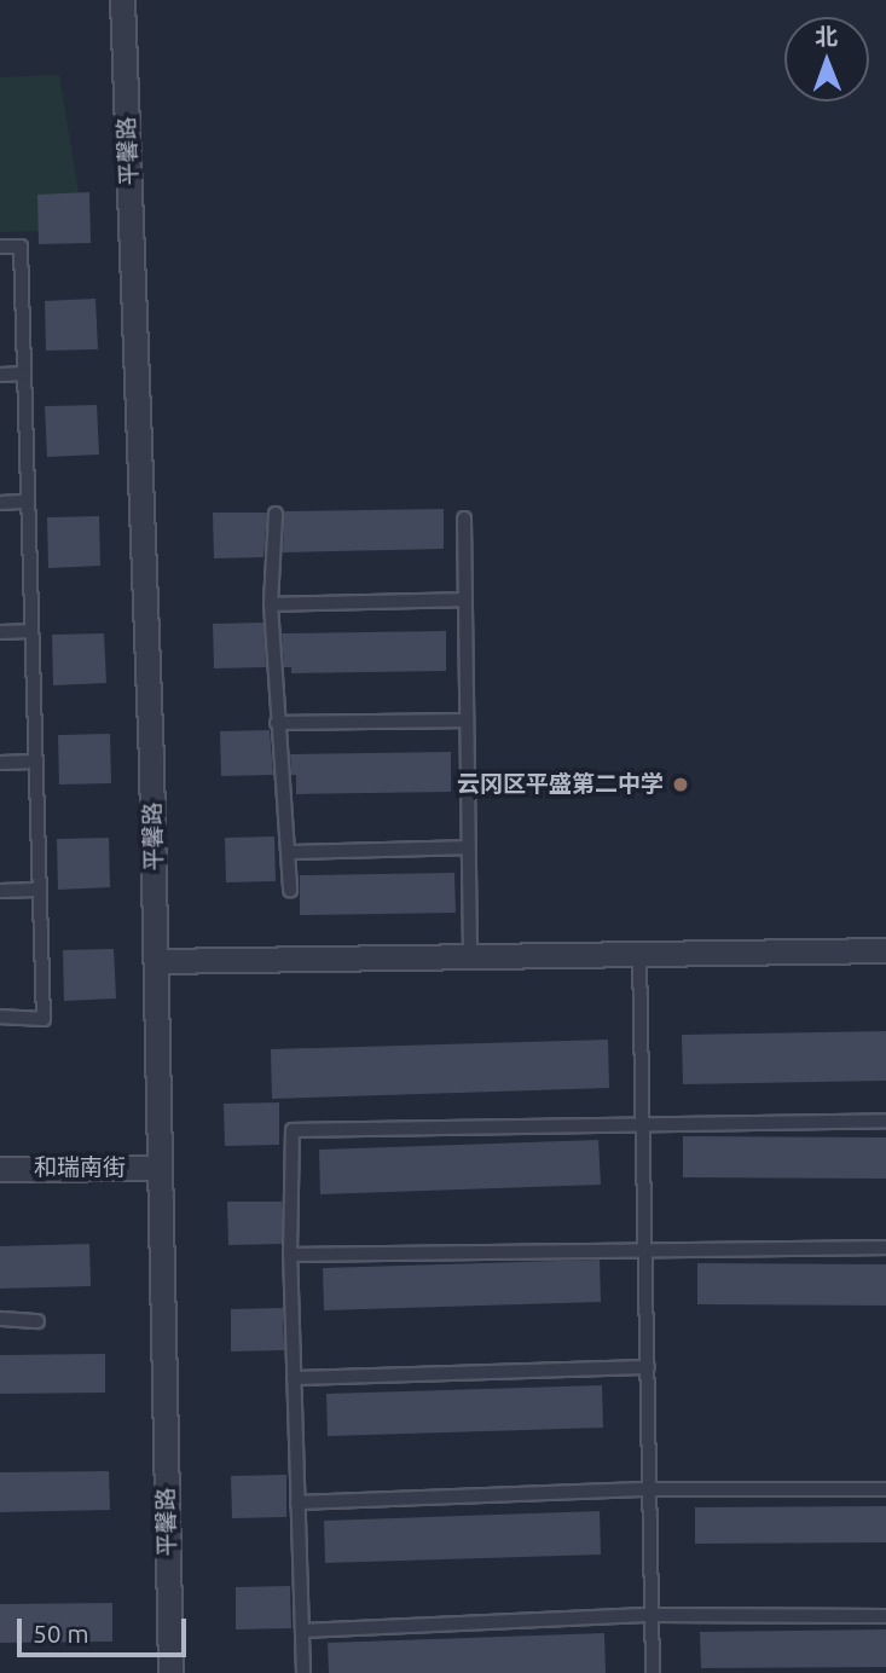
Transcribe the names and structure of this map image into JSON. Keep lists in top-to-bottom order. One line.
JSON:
{"streets":{"street":["平馨路","和瑞南街"]},"crossings":[["平馨路","和瑞南街"]],"places":["云冈区平盛第二中学"],"scale_bar":"50 m","north":"top"}
